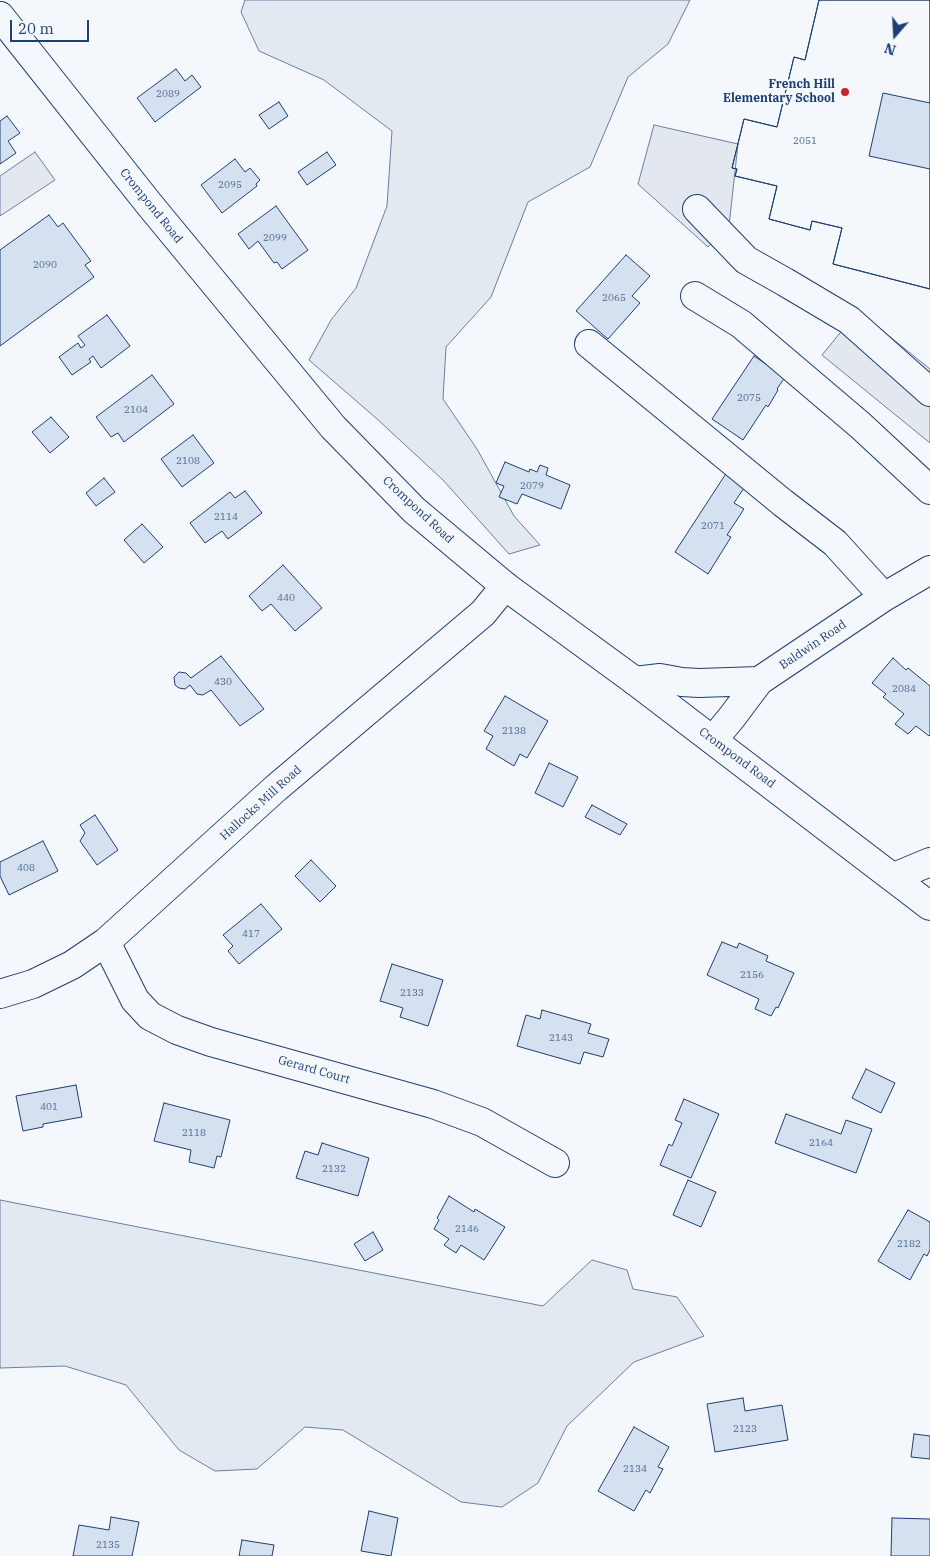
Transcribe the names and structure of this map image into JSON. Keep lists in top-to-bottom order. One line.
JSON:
{"streets":{"main road":["Crompond Road","Baldwin Road","Hallocks Mill Road","Gerard Court"]},"crossings":[["Crompond Road","Baldwin Road"],["Crompond Road","Hallocks Mill Road"],["Hallocks Mill Road","Gerard Court"]],"places":["French Hill Elementary School"],"house_numbers":["2089","2051","2095","2099","2090","2065","2075","2104","2108","2079","2114","2071","440","430","2084","2138","408","417","2156","2133","2143","401","2118","2164","2132","2146","2182","2123","2134","2135"],"scale_bar":"20 m","north":"bottom"}
